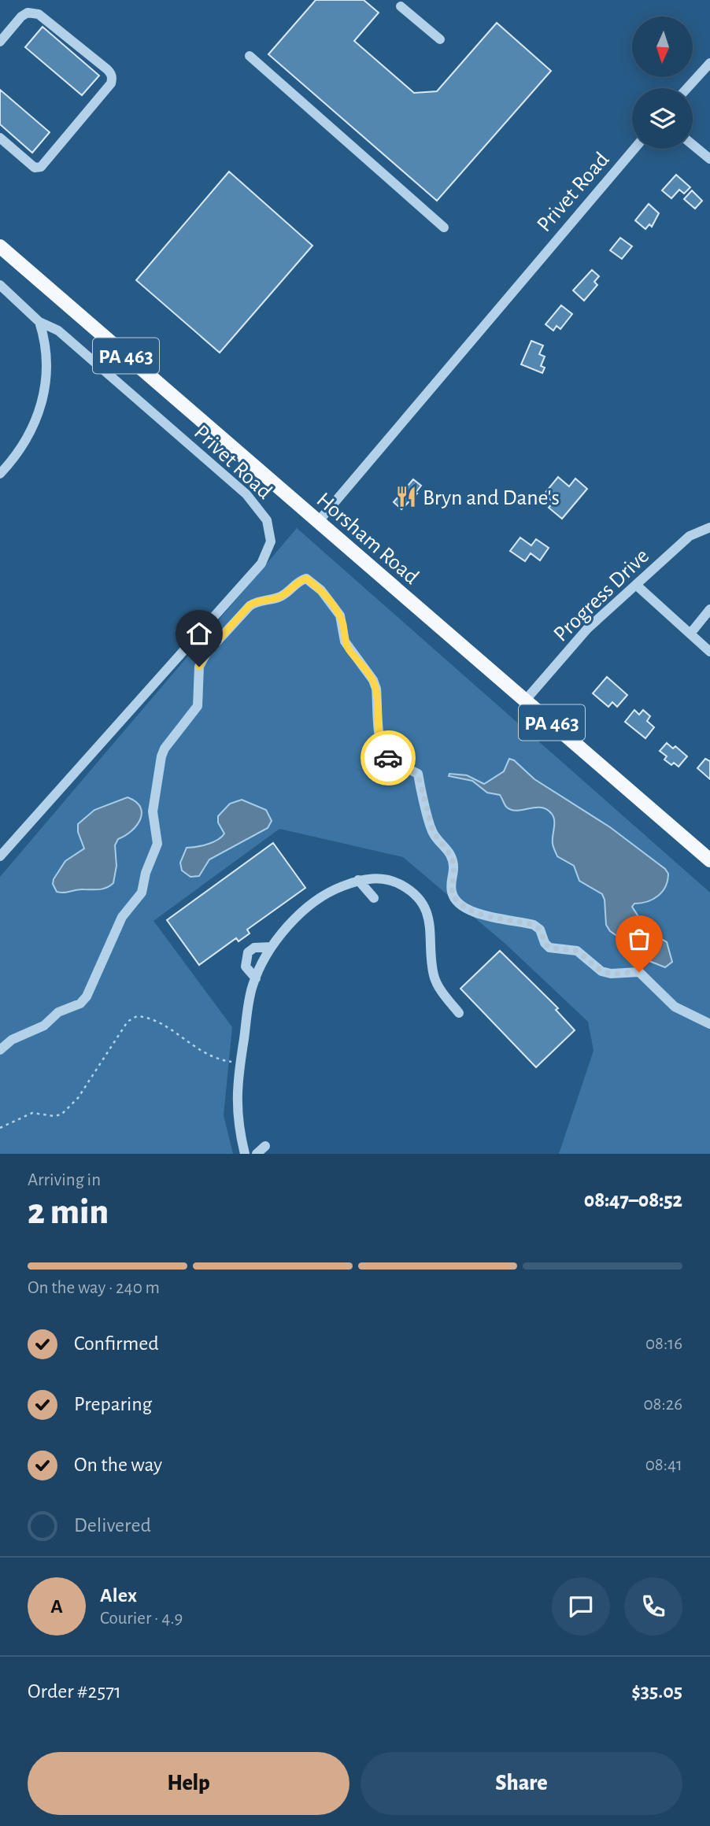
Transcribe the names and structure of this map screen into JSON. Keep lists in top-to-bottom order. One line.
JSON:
{"streets":{"main road":["PA 463","Horsham Road"],"street":["Privet Road","Progress Drive"]},"crossings":[["Privet Road","Horsham Road"],["Horsham Road","Progress Drive"]],"places":{"restaurant":["Bryn and Dane's"]},"north":"bottom","page":{"heading":["2 min","Arriving in","08:47–08:52"],"panel":["Alex","Courier · 4.9","Order #2571","$35.05"],"bar":"On the way · 240 m","list":[["Confirmed","08:16"],["Preparing","08:26"],["On the way","08:41"],"Delivered"],"round":"A","buttons":["Help","Share"]}}
